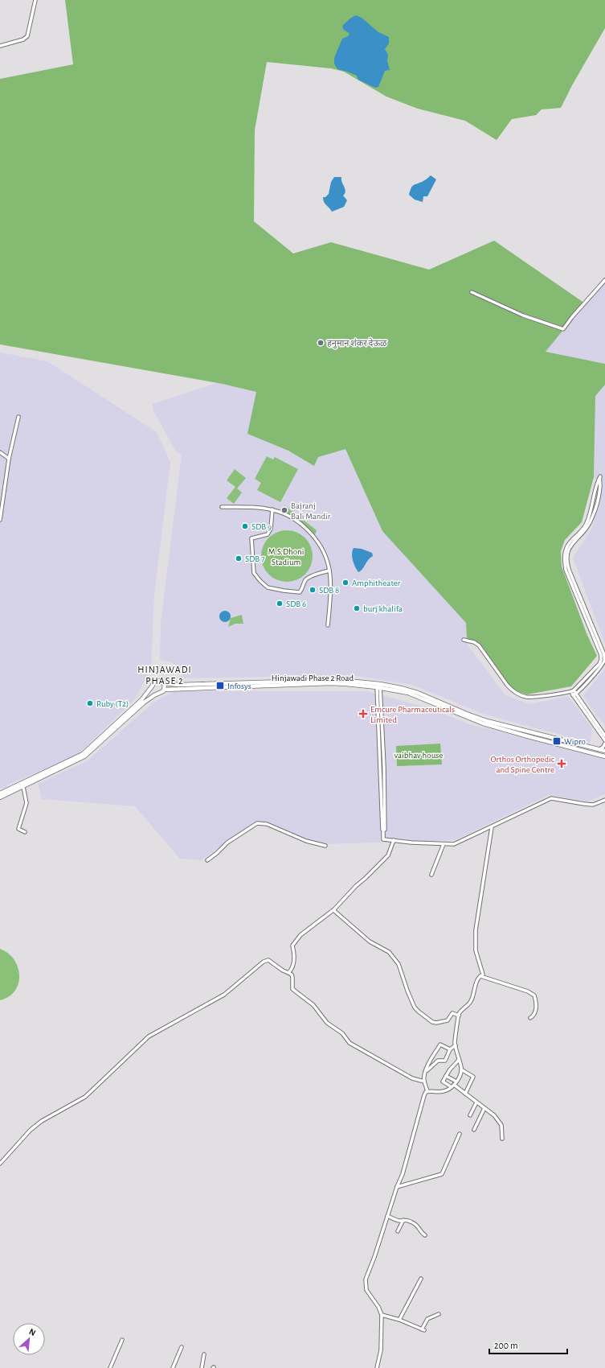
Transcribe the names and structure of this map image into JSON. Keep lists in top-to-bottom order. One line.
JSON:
{"streets":{"main road":["Hinjawadi Phase 2 Road"]},"districts":["HINJAWADI PHASE 2"],"parks":["M.S.Dhoni Stadium","vaibhav house"],"places":{"other":["हनुमान शंकर देऊळ","Bajranj Bali Mandir","SDB 9","SDB 7","Amphitheater","SDB 8","SDB 6","burj khalifa","Ruby (T2)"],"transit":["Infosys","Wipro"],"health":["Emcure Pharmaceuticals Limited","Orthos Orthopedic and Spine Centre"]},"scale_bar":"200 m","north":"top right"}
